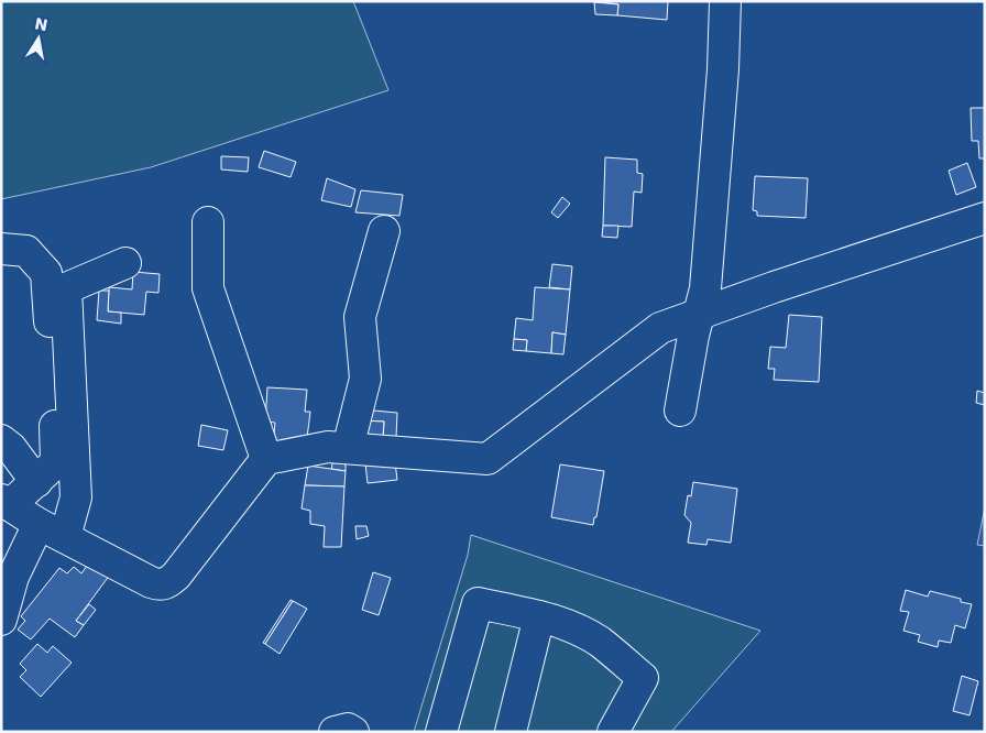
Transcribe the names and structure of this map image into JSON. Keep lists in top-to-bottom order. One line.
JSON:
{"north":"top"}
